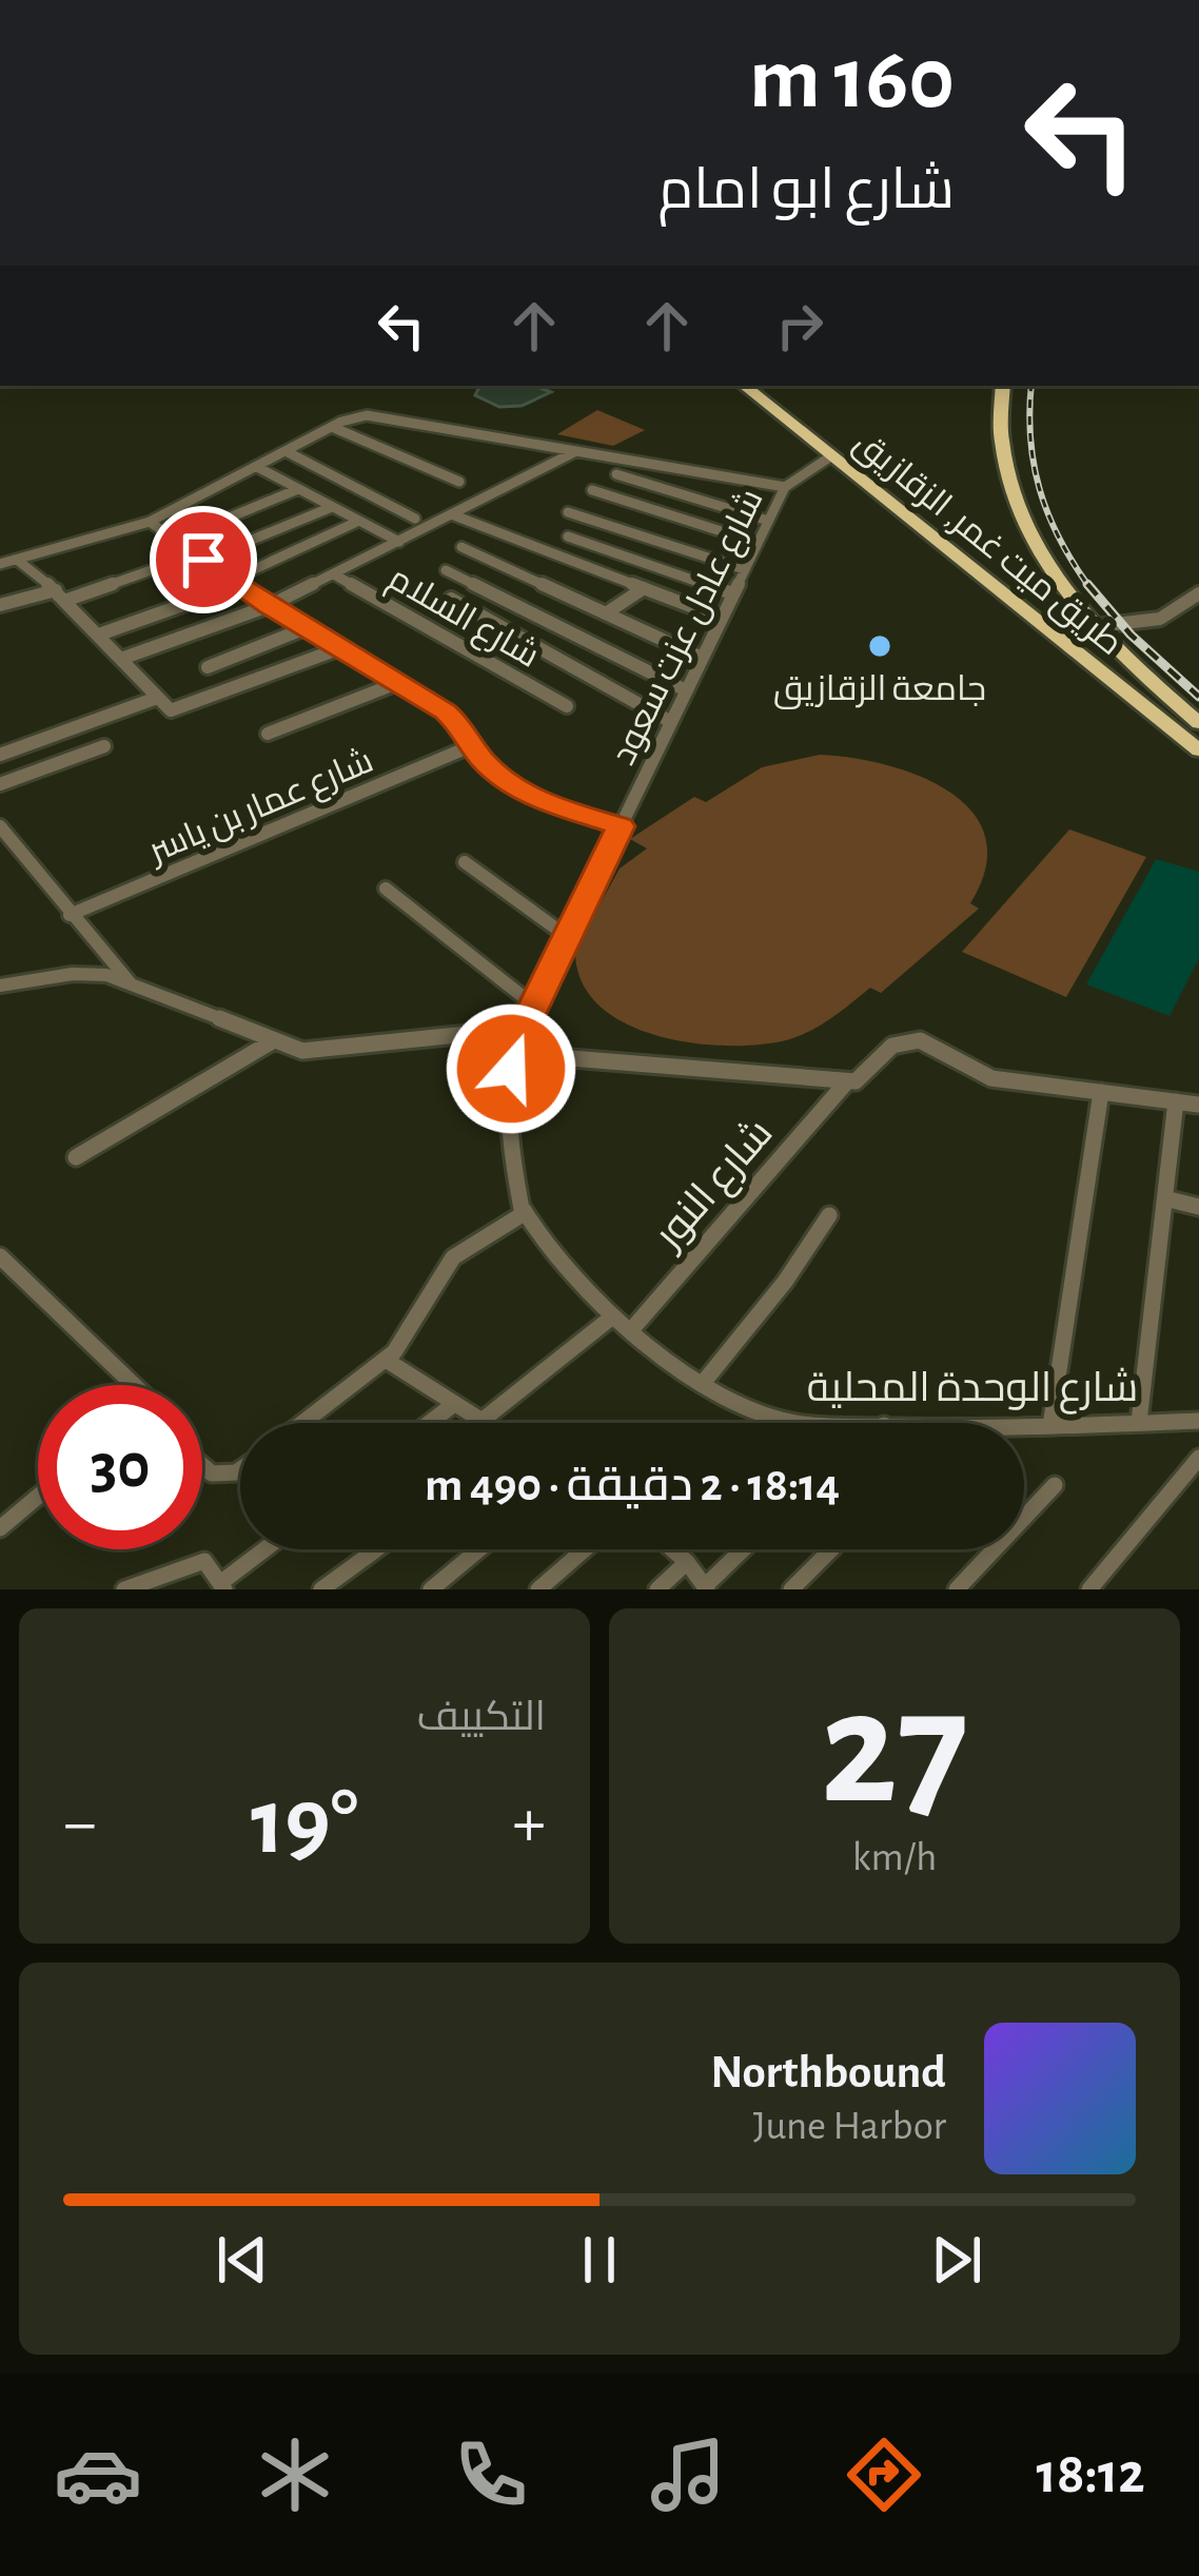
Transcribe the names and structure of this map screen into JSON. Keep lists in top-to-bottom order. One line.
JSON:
{"streets":{"highway":["طريق ميت غمر, الزقازيق"],"street":["شارع السلام","شارع عادل عزت سعود","شارع عمار بن ياسر","شارع النور","شارع الوحدة المحلية"]},"crossings":[["طريق ميت غمر, الزقازيق","شارع عادل عزت سعود"],["شارع عادل عزت سعود","شارع الوحدة المحلية"],["شارع النور","شارع الوحدة المحلية"]],"places":["جامعة الزقازيق"],"page":{"turn":["160 m","شارع ابو امام"],"limit":"30","trip":"18:14 · 2 دقيقة · 490 m","tile":[["27","km/h"],"التكييف"],"heat":["−","19°","+"],"song":["Northbound","June Harbor"],"tabs":"18:12"}}
